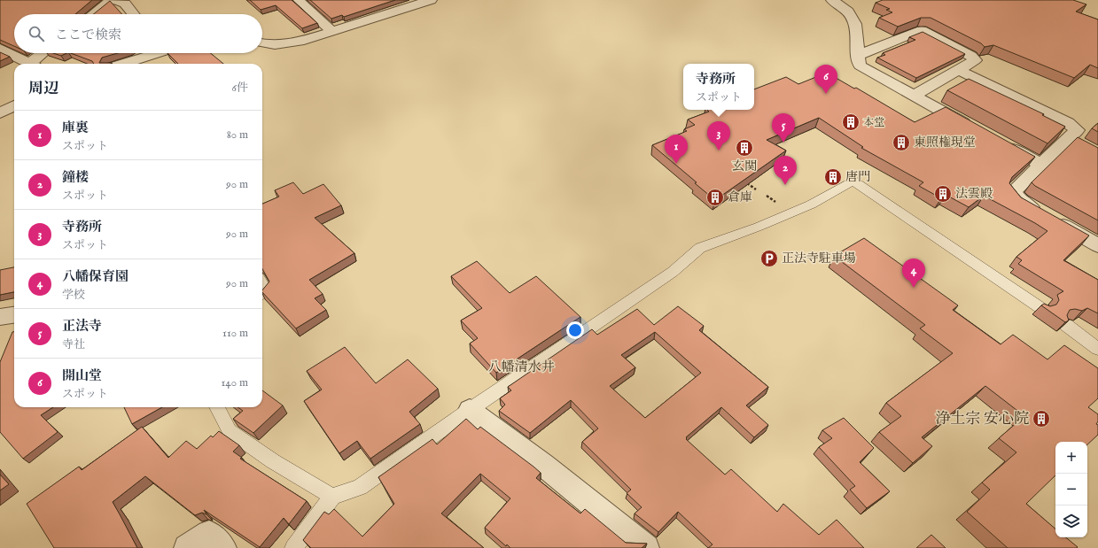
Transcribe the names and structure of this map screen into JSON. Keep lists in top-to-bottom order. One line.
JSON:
{"districts":["八幡清水井"],"places":{"building":["本堂","東照権現堂","玄関","唐門","法雲殿","倉庫","浄土宗 安心院"],"parking":["正法寺駐車場"]},"page":{"search":"ここで検索","popup":["寺務所","スポット"],"heading":["周辺","6件"],"pins":["6","5","3","1","2","4"],"list":[{"mark":"1","name":"庫裏","note":"スポット","value":"80 m"},{"mark":"2","name":"鐘楼","note":"スポット","value":"90 m"},{"mark":"3","name":"寺務所","note":"スポット","value":"90 m"},{"mark":"4","name":"八幡保育園","note":"学校","value":"90 m"},{"mark":"5","name":"正法寺","note":"寺社","value":"110 m"},{"mark":"6","name":"開山堂","note":"スポット","value":"140 m"}],"map_buttons":["+","−"]}}
